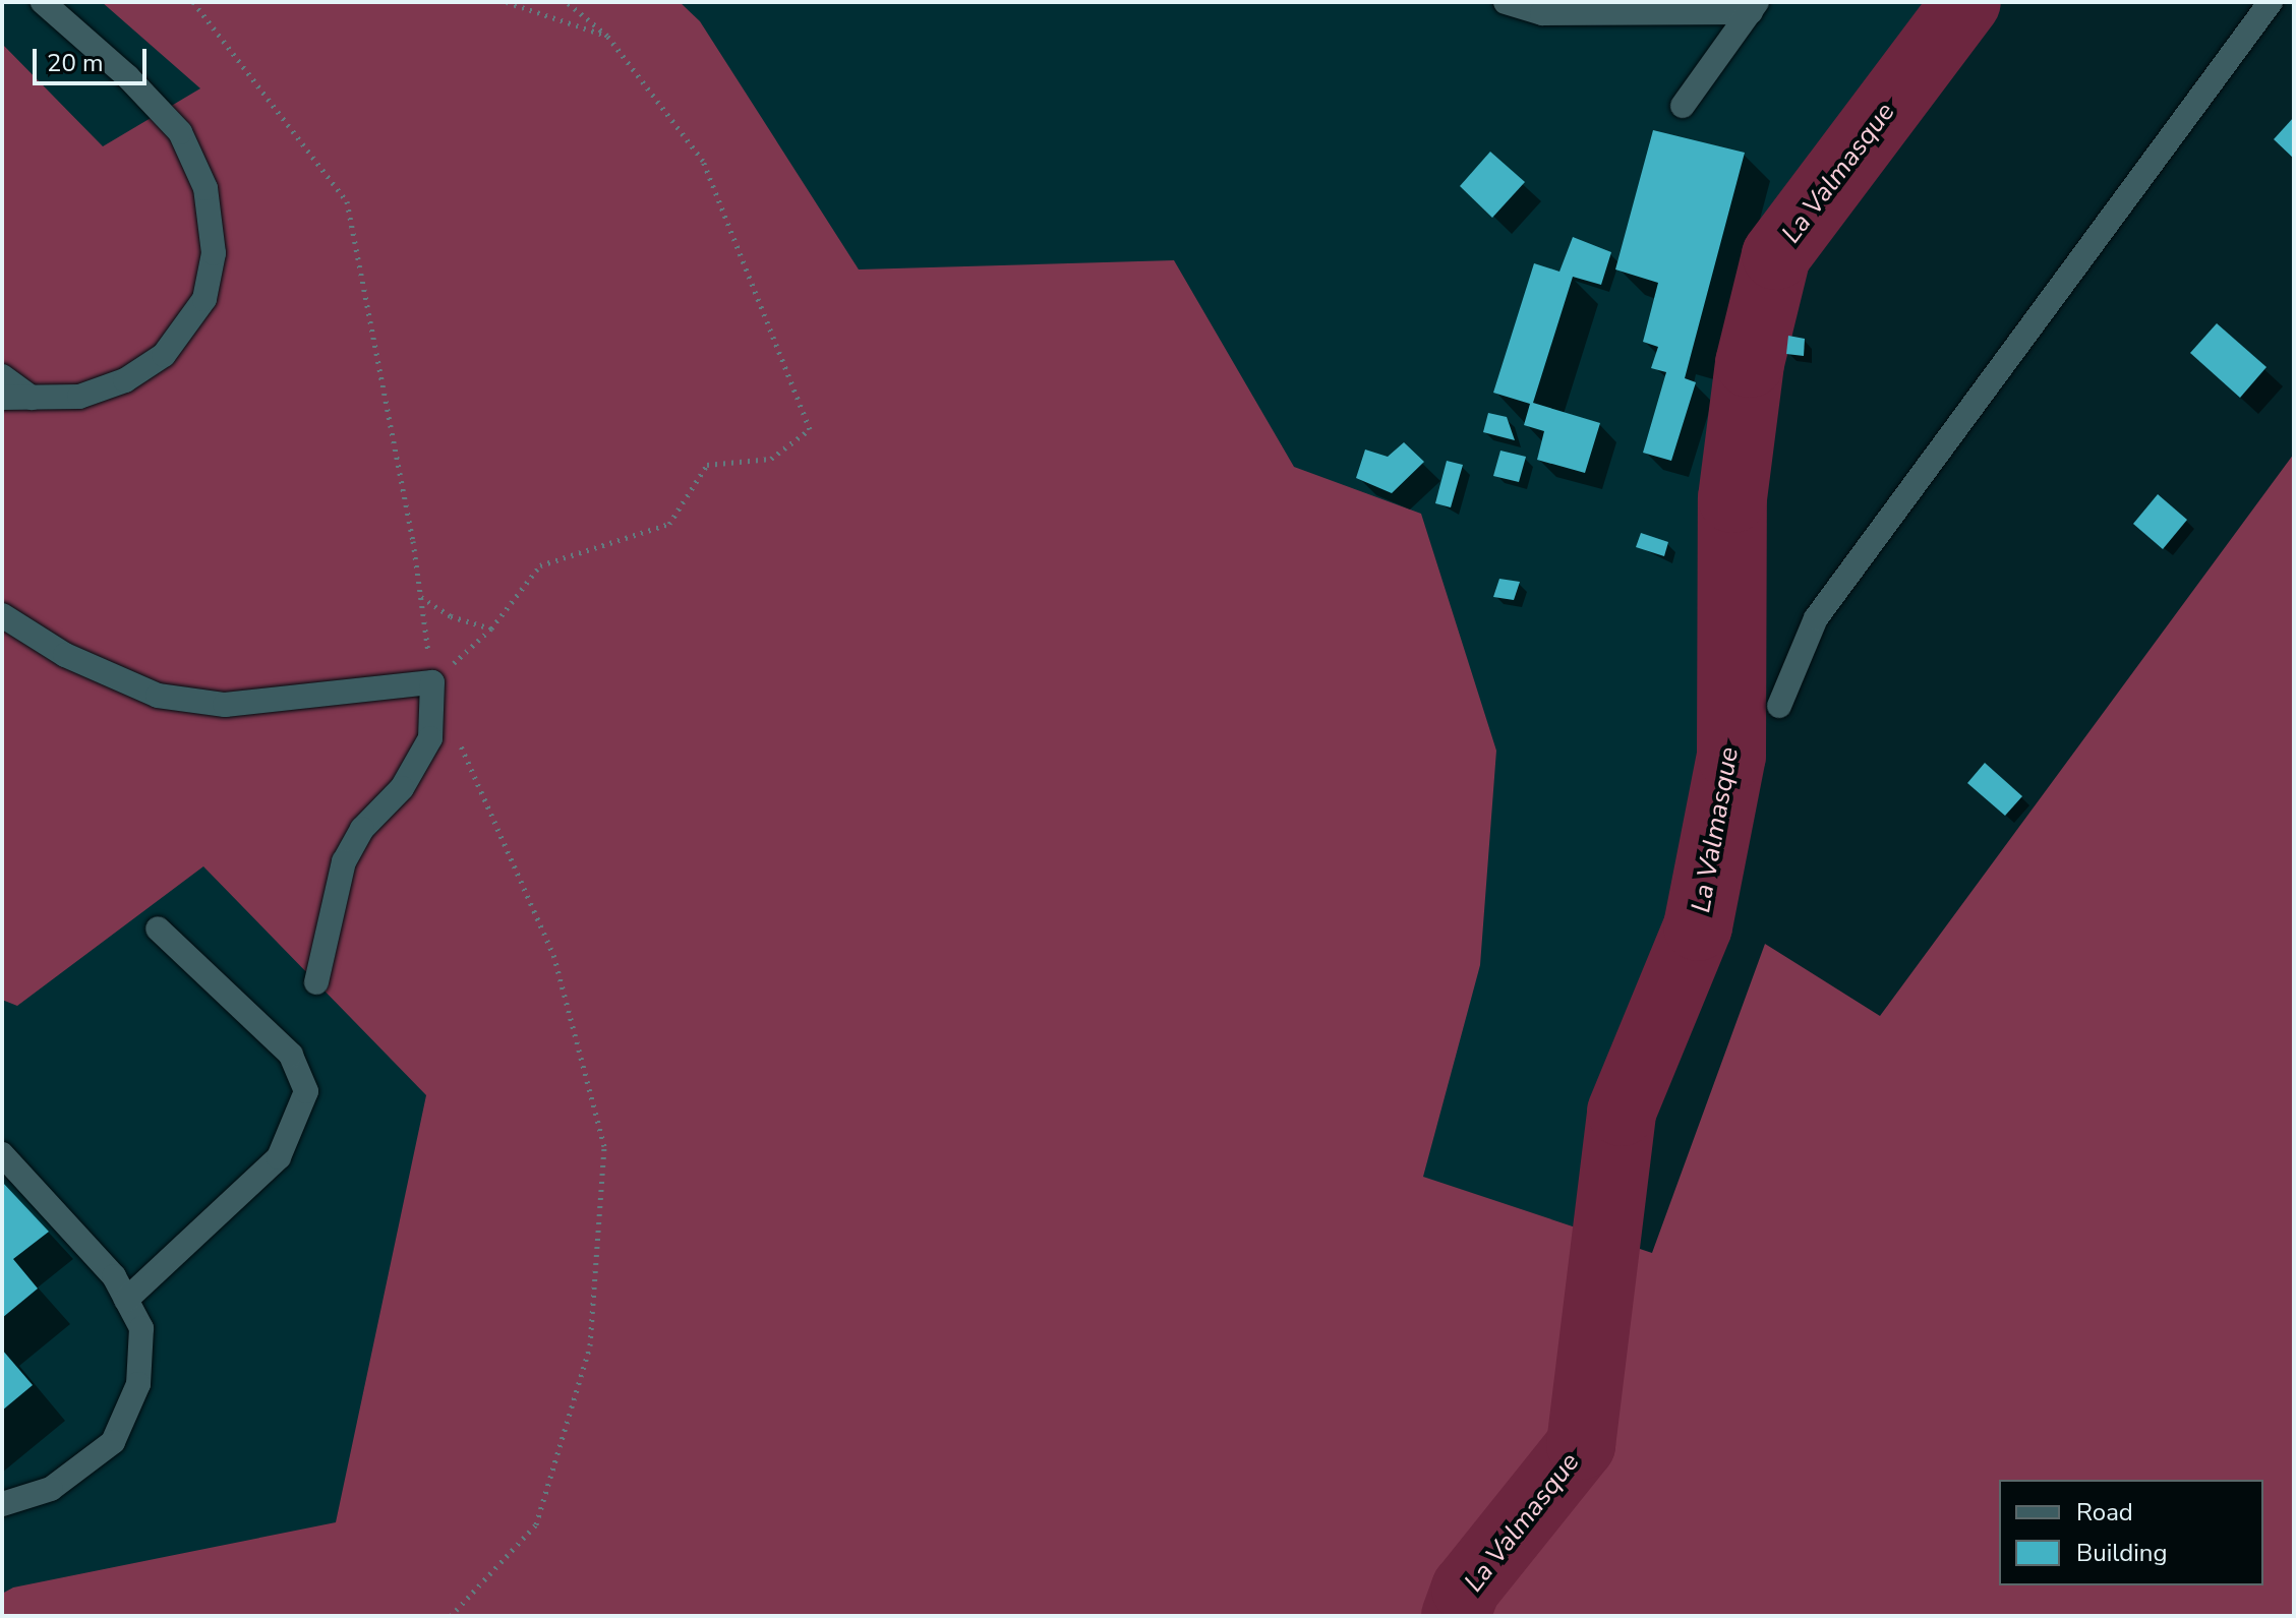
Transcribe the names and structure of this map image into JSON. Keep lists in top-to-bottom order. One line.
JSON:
{"water":["La Valmasque"],"legend":["Road","Building"],"scale_bar":"20 m"}
